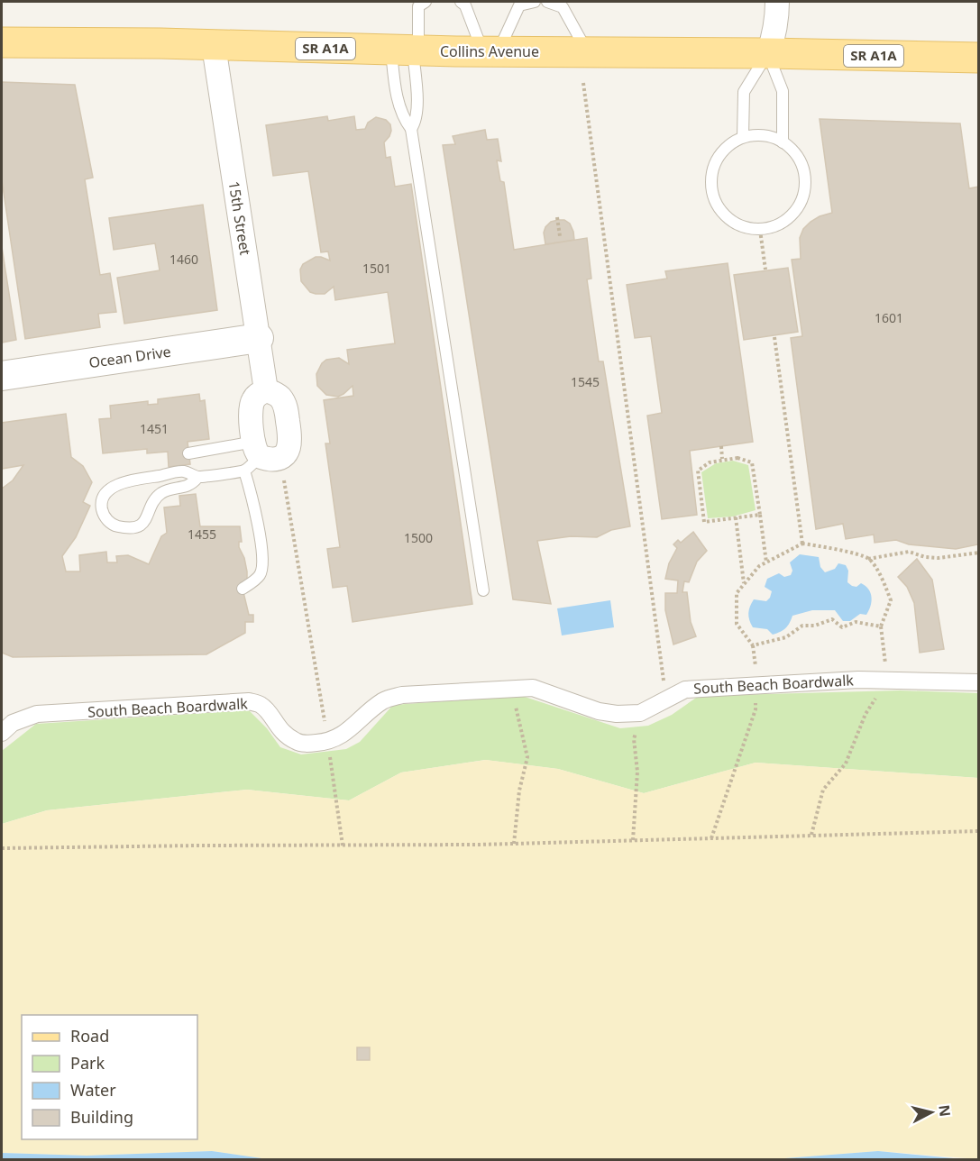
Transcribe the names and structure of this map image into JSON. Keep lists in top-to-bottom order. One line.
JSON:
{"streets":{"main road":["SR A1A","Collins Avenue"],"street":["15th Street","Ocean Drive","South Beach Boardwalk"]},"crossings":[["Collins Avenue","15th Street"],["15th Street","Ocean Drive"]],"house_numbers":["1460","1501","1601","1545","1451","1455","1500"],"legend":["Road","Park","Water","Building"],"north":"right"}
